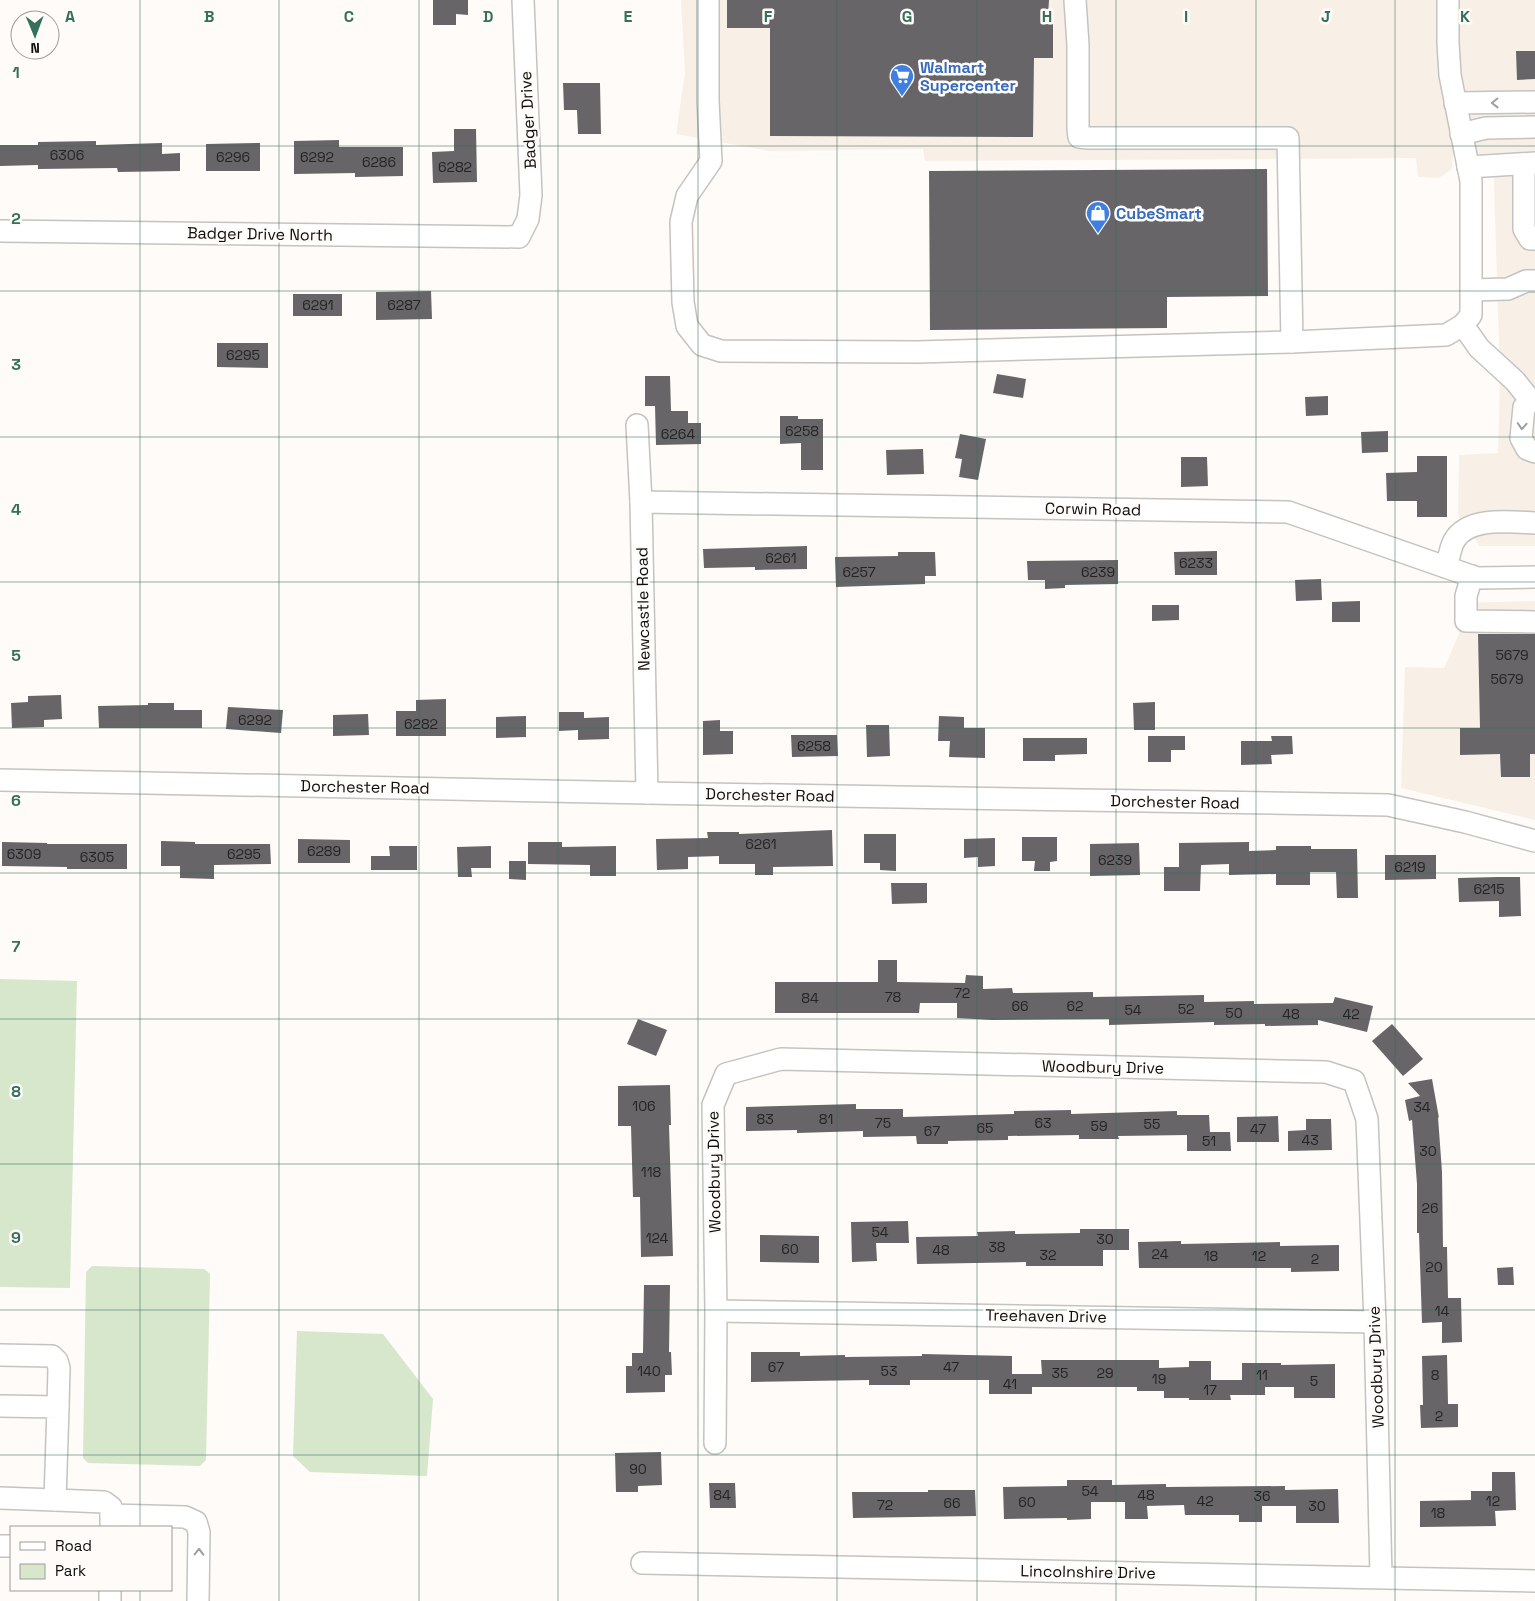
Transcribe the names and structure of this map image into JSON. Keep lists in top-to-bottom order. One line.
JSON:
{"streets":{"street":["Badger Drive","Badger Drive North","Corwin Road","Newcastle Road","Dorchester Road","Woodbury Drive","Treehaven Drive","Lincolnshire Drive"]},"crossings":[["Badger Drive","Badger Drive North"],["Corwin Road","Newcastle Road"],["Newcastle Road","Dorchester Road"],["Woodbury Drive","Treehaven Drive"],["Woodbury Drive","Lincolnshire Drive"]],"places":{"supermarket":["Walmart Supercenter"],"shop":["CubeSmart"]},"house_numbers":["6306","6296","6292","6286","6282","6291","6287","6295","6258","6264","6261","6233","6257","6239","5679","5679","6292","6282","6258","6261","6289","6309","6295","6305","6239","6219","6215","72","78","84","66","62","52","54","50","48","42","106","34","83","81","75","63","55","59","65","47","67","43","51","30","118","26","54","124","30","38","60","48","24","32","18","12","2","20","14","67","47","140","53","35","29","11","8","19","5","41","17","2","90","54","84","48","36","42","12","60","66","72","30","18"],"legend":["Road","Park"],"north":"bottom","grid":{"columns":["A","B","C","D","E","F","G","H","I","J","K"],"rows":["1","2","3","4","5","6","7","8","9"]}}
